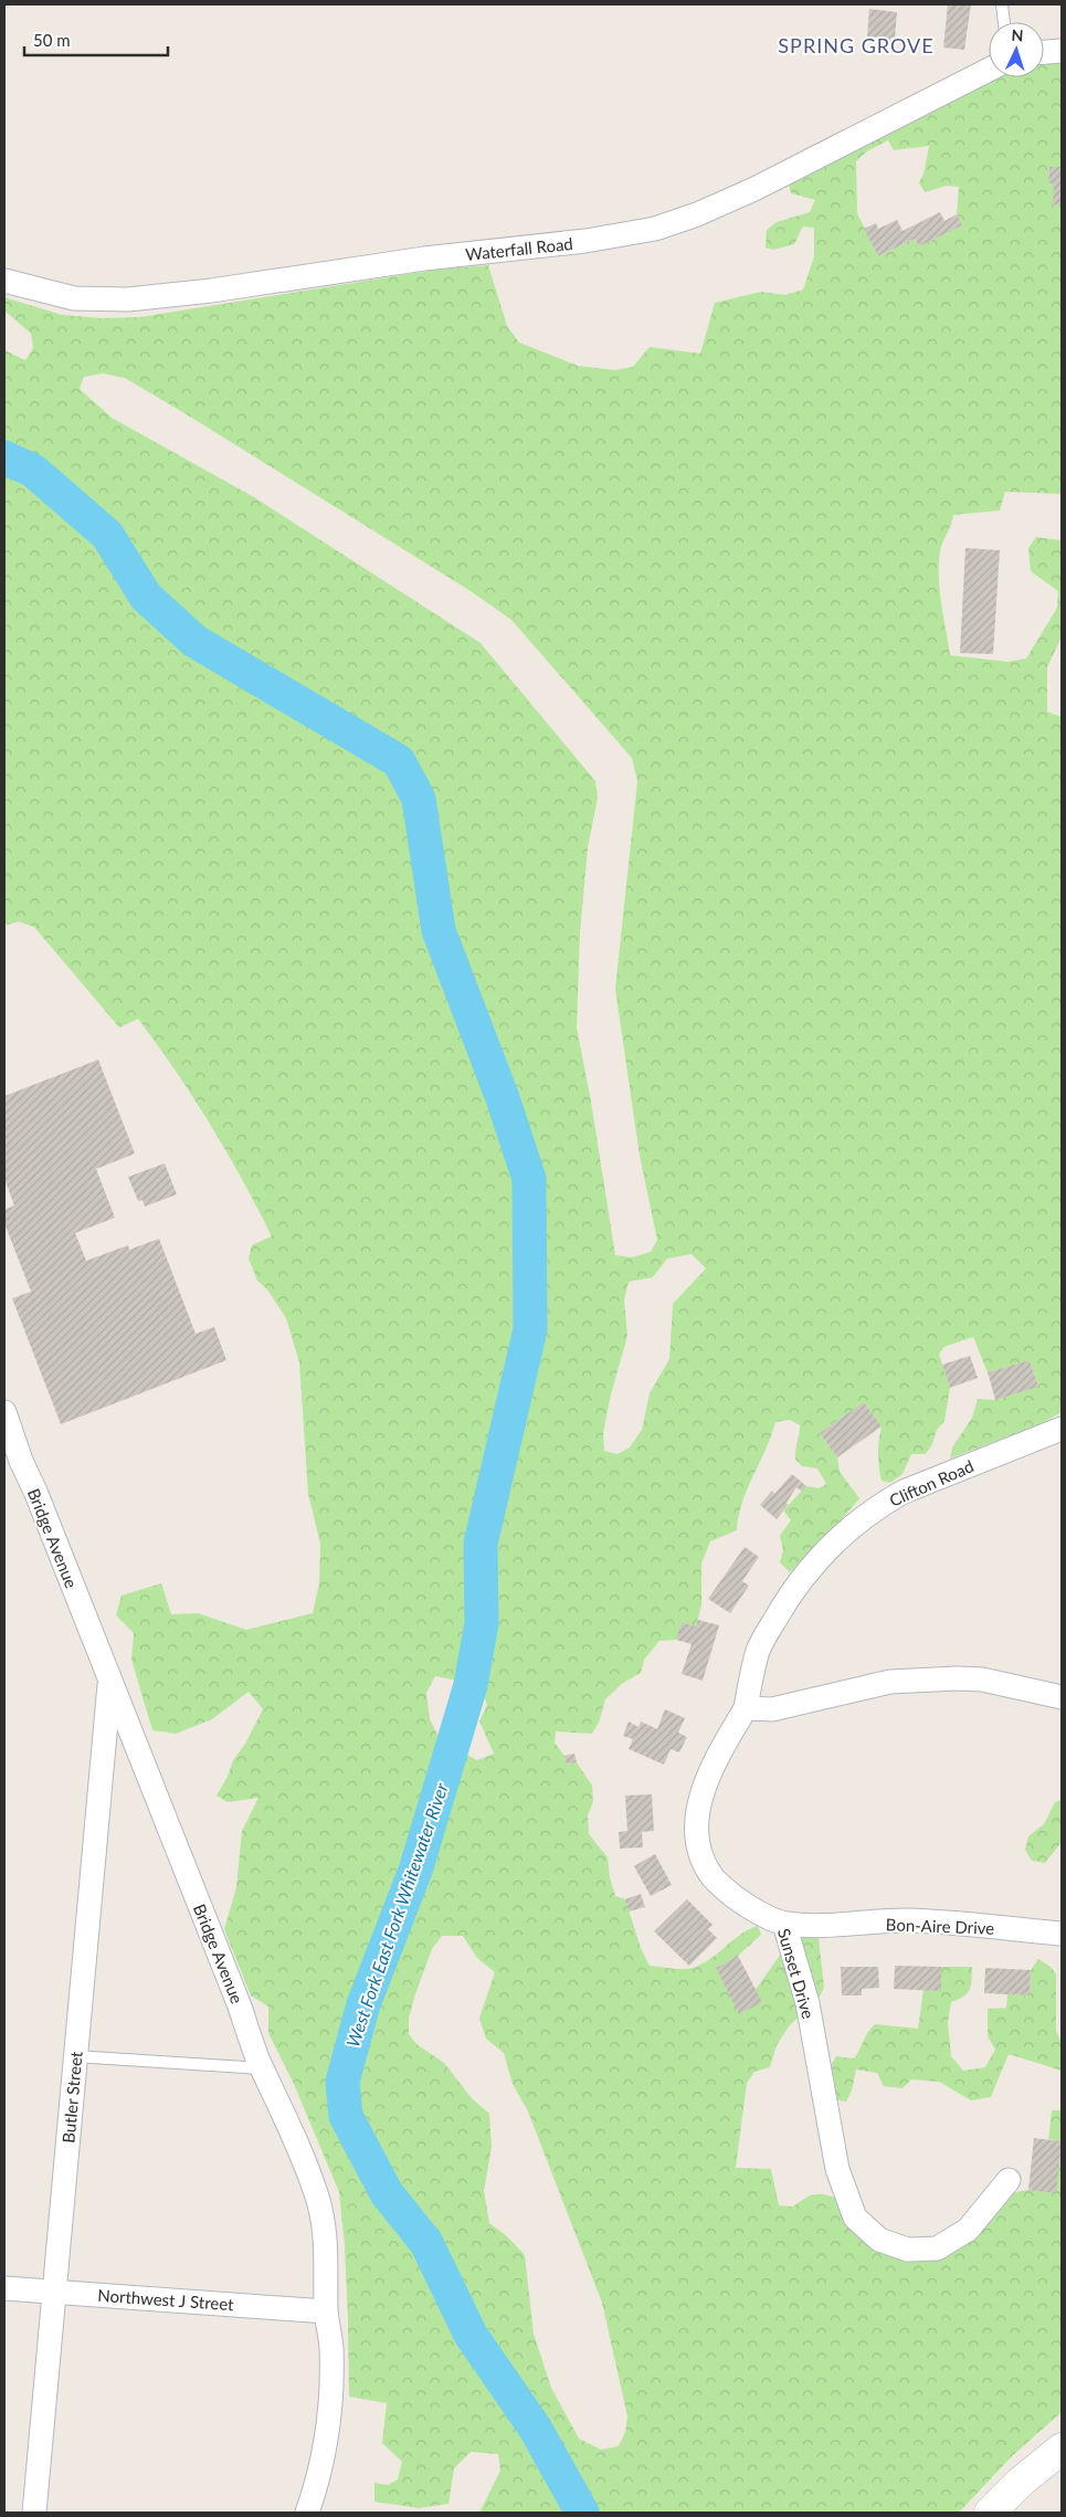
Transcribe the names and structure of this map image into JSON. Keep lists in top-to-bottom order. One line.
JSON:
{"streets":{"street":["Waterfall Road","Clifton Road","Bridge Avenue","Bon-Aire Drive","Sunset Drive","Butler Street","Northwest J Street"]},"crossings":[["Clifton Road","Sunset Drive"],["Bridge Avenue","Butler Street"],["Bridge Avenue","Northwest J Street"],["Bon-Aire Drive","Sunset Drive"],["Butler Street","Northwest J Street"]],"districts":["SPRING GROVE"],"water":["West Fork East Fork Whitewater River"],"scale_bar":"50 m","north":"top"}
